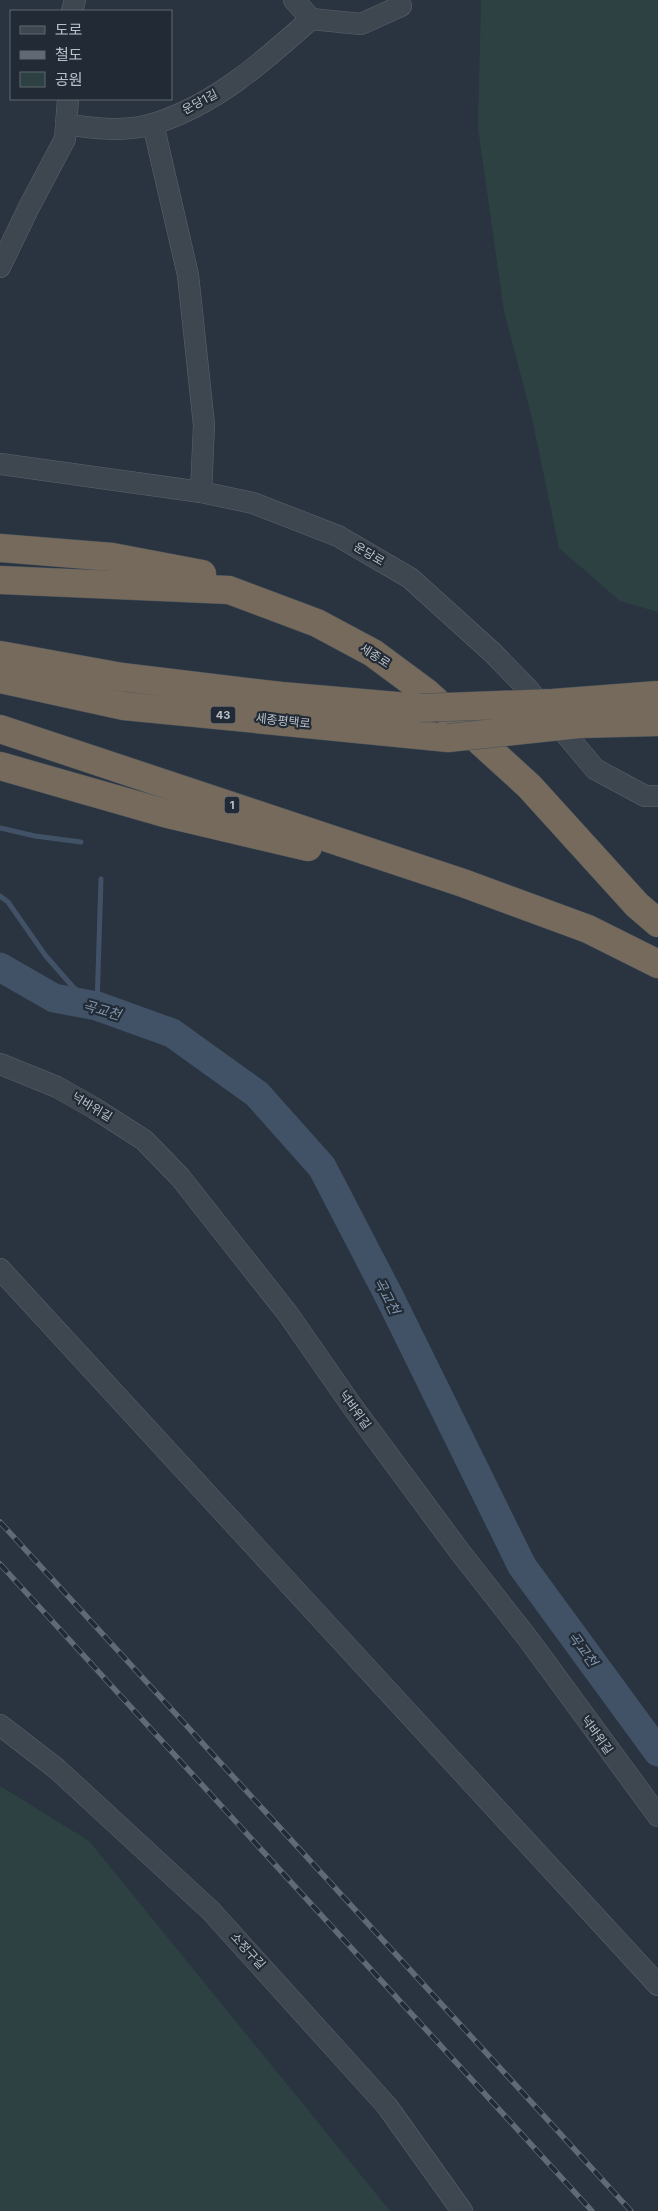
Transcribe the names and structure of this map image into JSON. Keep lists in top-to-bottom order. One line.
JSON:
{"streets":{"highway":["세종로","43","세종평택로","1"],"street":["운당1길","운당로","넉바위길","소정구길"]},"water":["곡교천"],"legend":["도로","철도","공원"]}
